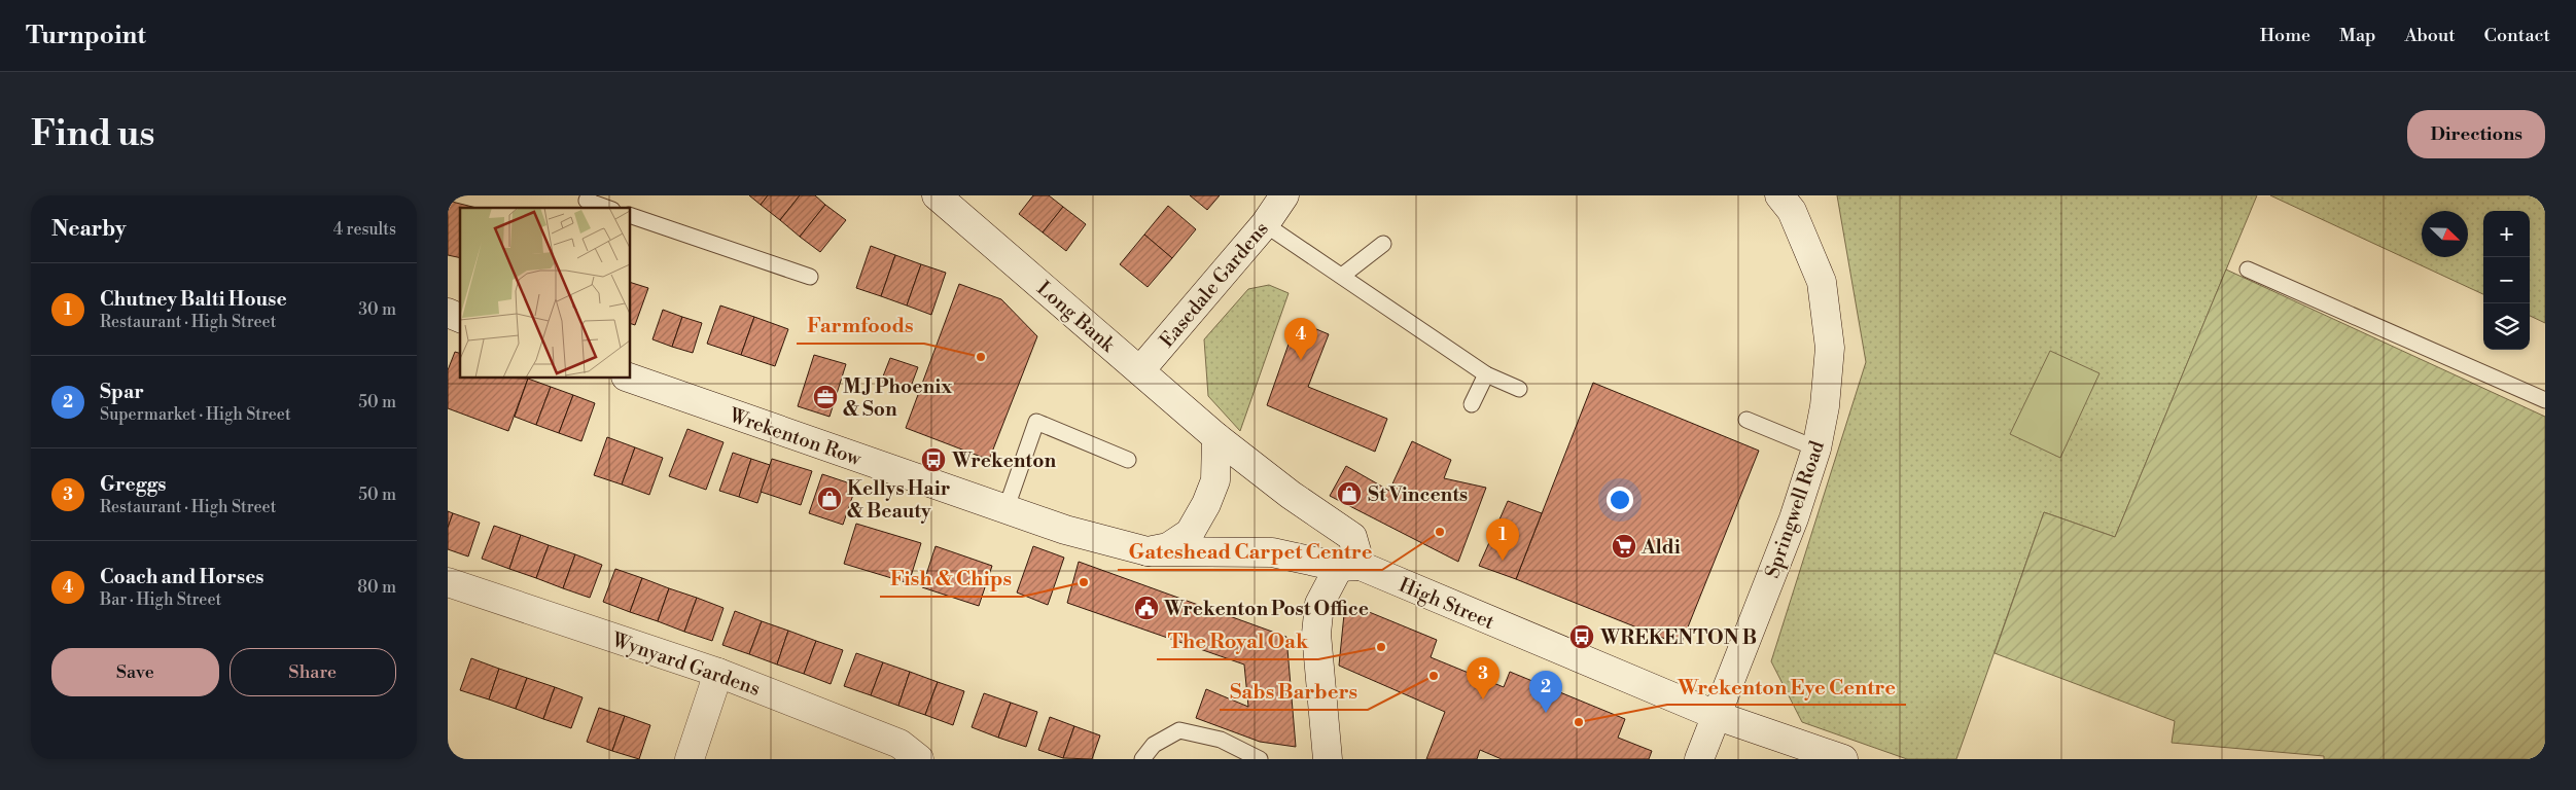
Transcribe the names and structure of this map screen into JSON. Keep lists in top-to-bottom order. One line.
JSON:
{"streets":{"street":["Easedale Gardens","Long Bank","Wrekenton Row","Springwell Road","High Street","Wynyard Gardens"]},"crossings":[["Easedale Gardens","Long Bank"],["Long Bank","Wrekenton Row"],["Wrekenton Row","High Street"],["Springwell Road","High Street"]],"places":{"other":["Farmfoods","Gateshead Carpet Centre","Fish & Chips","The Royal Oak","Sabs Barbers","Wrekenton Eye Centre"],"office":["M J Phoenix & Son"],"bus stop":["Wrekenton","WREKENTON B"],"shop":["St Vincents","Kellys Hair & Beauty"],"supermarket":["Aldi"],"public building":["Wrekenton Post Office"]},"north":"bottom right","page":{"header":"Turnpoint","nav":["Home","Map","About","Contact"],"buttons":["Directions",["Save","Share"]],"title":"Find us","heading":["Nearby","4 results"],"map_buttons":["+","−"],"list":[{"mark":"1","name":"Chutney Balti House","note":"Restaurant · High Street","value":"30 m"},{"mark":"2","name":"Spar","note":"Supermarket · High Street","value":"50 m"},{"mark":"3","name":"Greggs","note":"Restaurant · High Street","value":"50 m"},{"mark":"4","name":"Coach and Horses","note":"Bar · High Street","value":"80 m"}],"pins":["4","1","3","2"]}}
